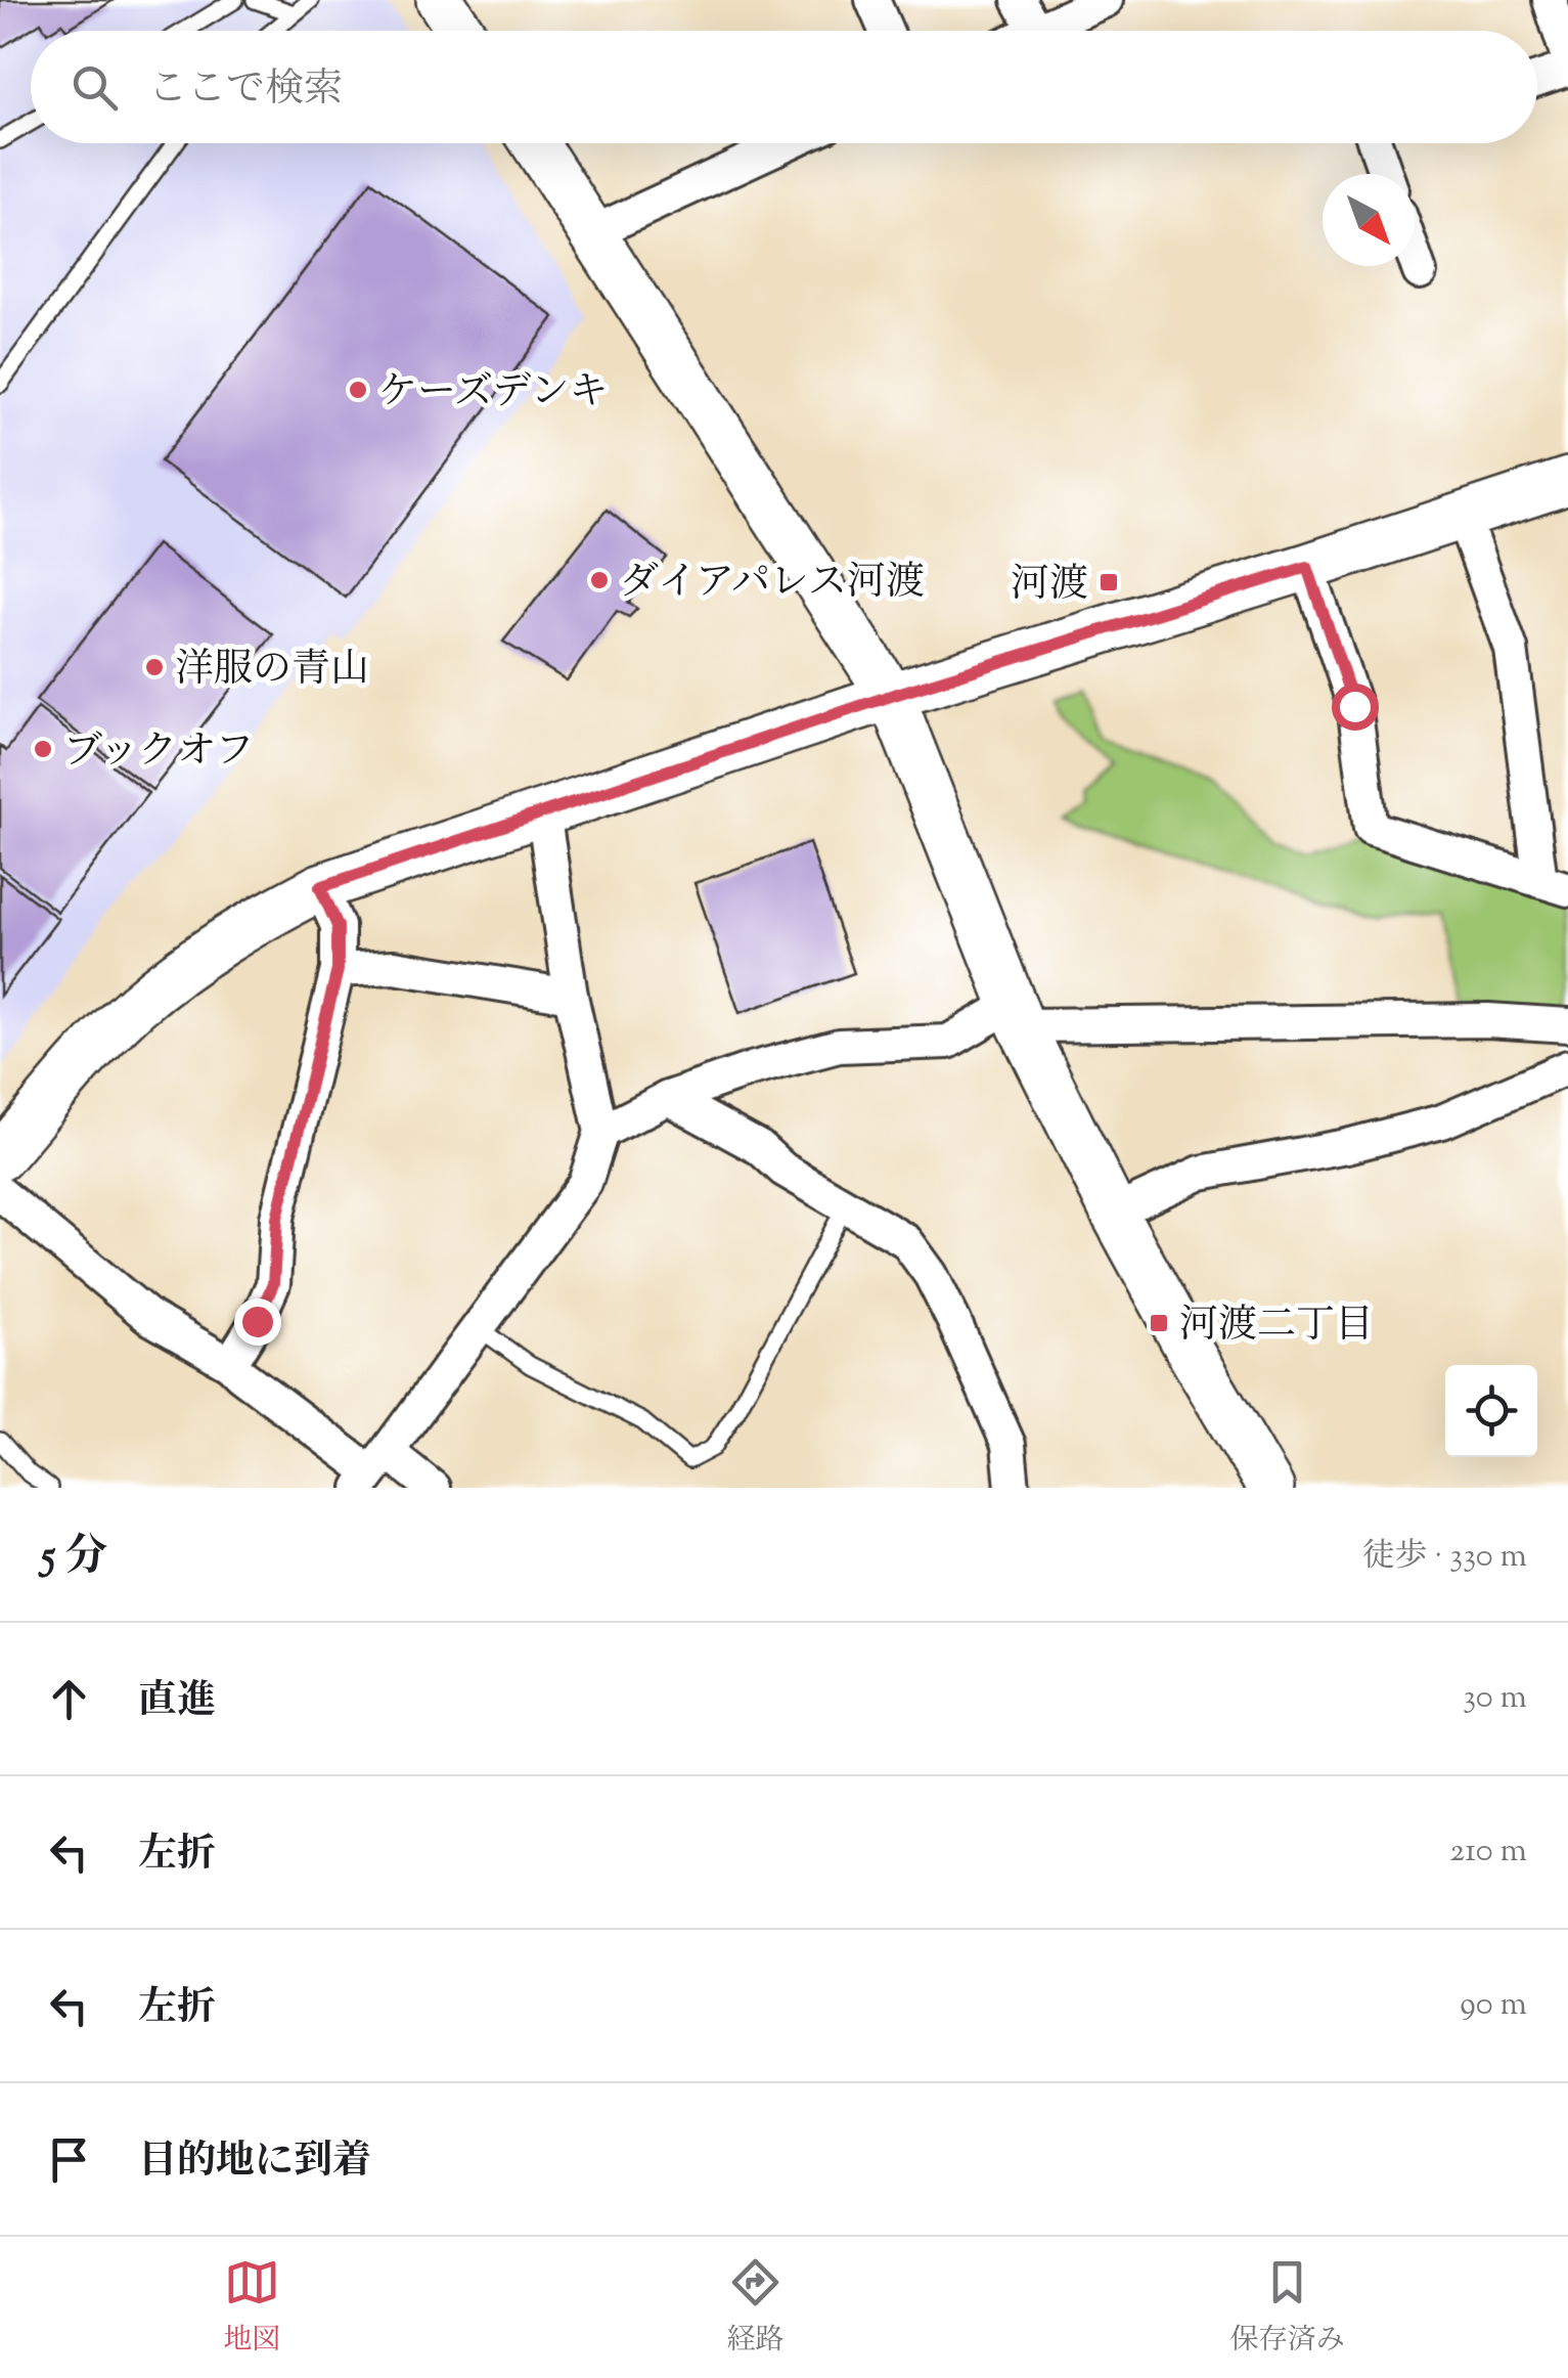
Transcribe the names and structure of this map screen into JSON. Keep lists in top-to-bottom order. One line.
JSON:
{"places":{"other":["ケーズデンキ","ダイアパレス河渡","洋服の青山","ブックオフ"],"transit":["河渡","河渡二丁目"]},"north":"bottom right","page":{"search":"ここで検索","heading":["5 分","徒歩 · 330 m"],"list":[["直進","30 m"],["左折","210 m"],["左折","90 m"],"目的地に到着"],"nav":["地図","経路","保存済み"]}}
